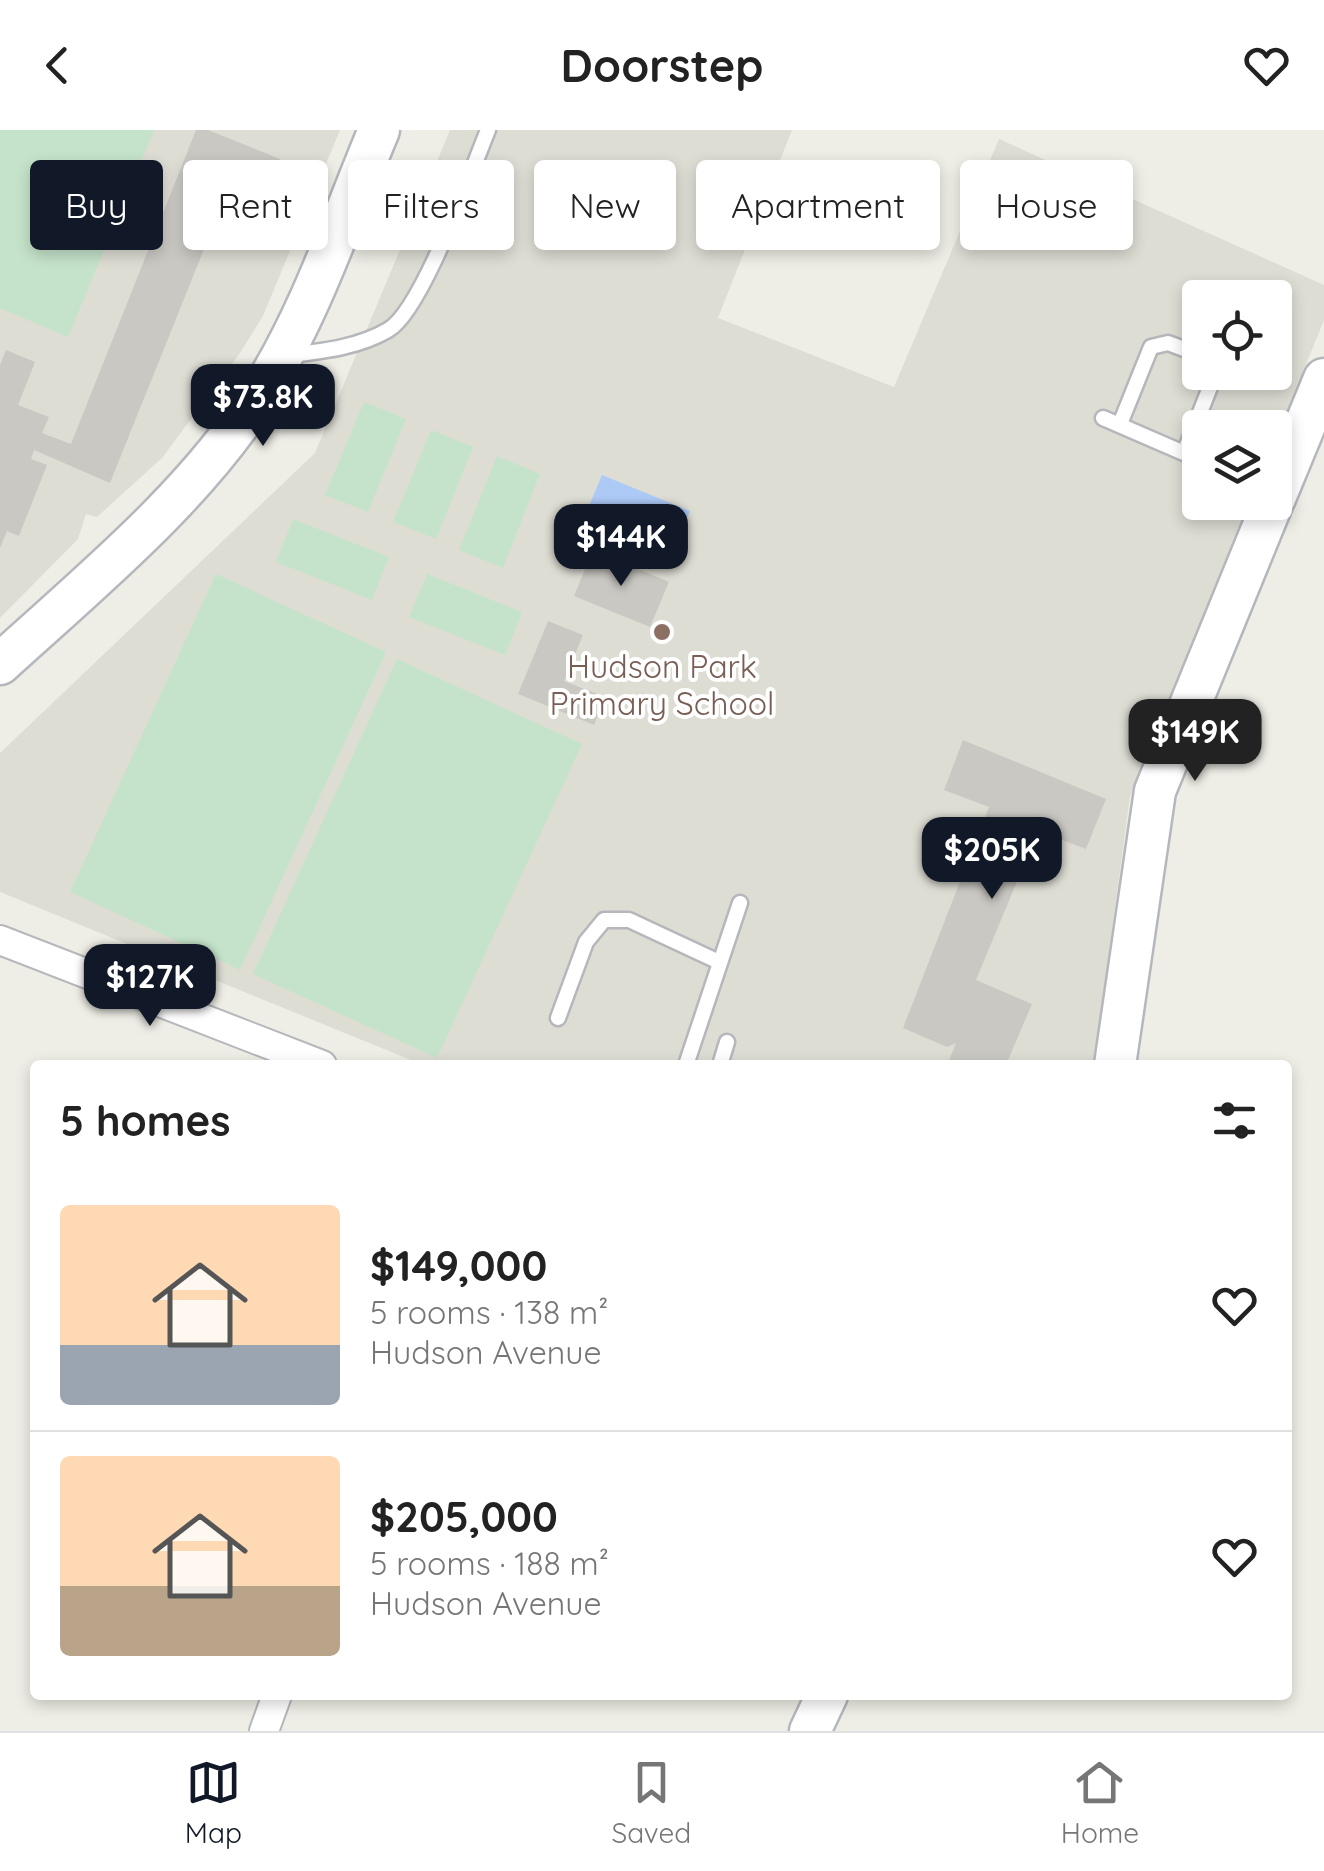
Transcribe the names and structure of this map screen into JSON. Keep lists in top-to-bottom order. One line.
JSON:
{"places":["Hudson Park Primary School"],"page":{"header":"Doorstep","chip":["Buy","Rent","Filters","New","Apartment","House"],"price":["$73.8K","$144K","$149K","$205K","$127K"],"heading":"5 homes","list":[{"name":"$149,000","note":"5 rooms · 138 m² · Hudson Avenue"},{"name":"$205,000","note":"5 rooms · 188 m² · Hudson Avenue"}],"tabs":["Map","Saved","Home"]}}
